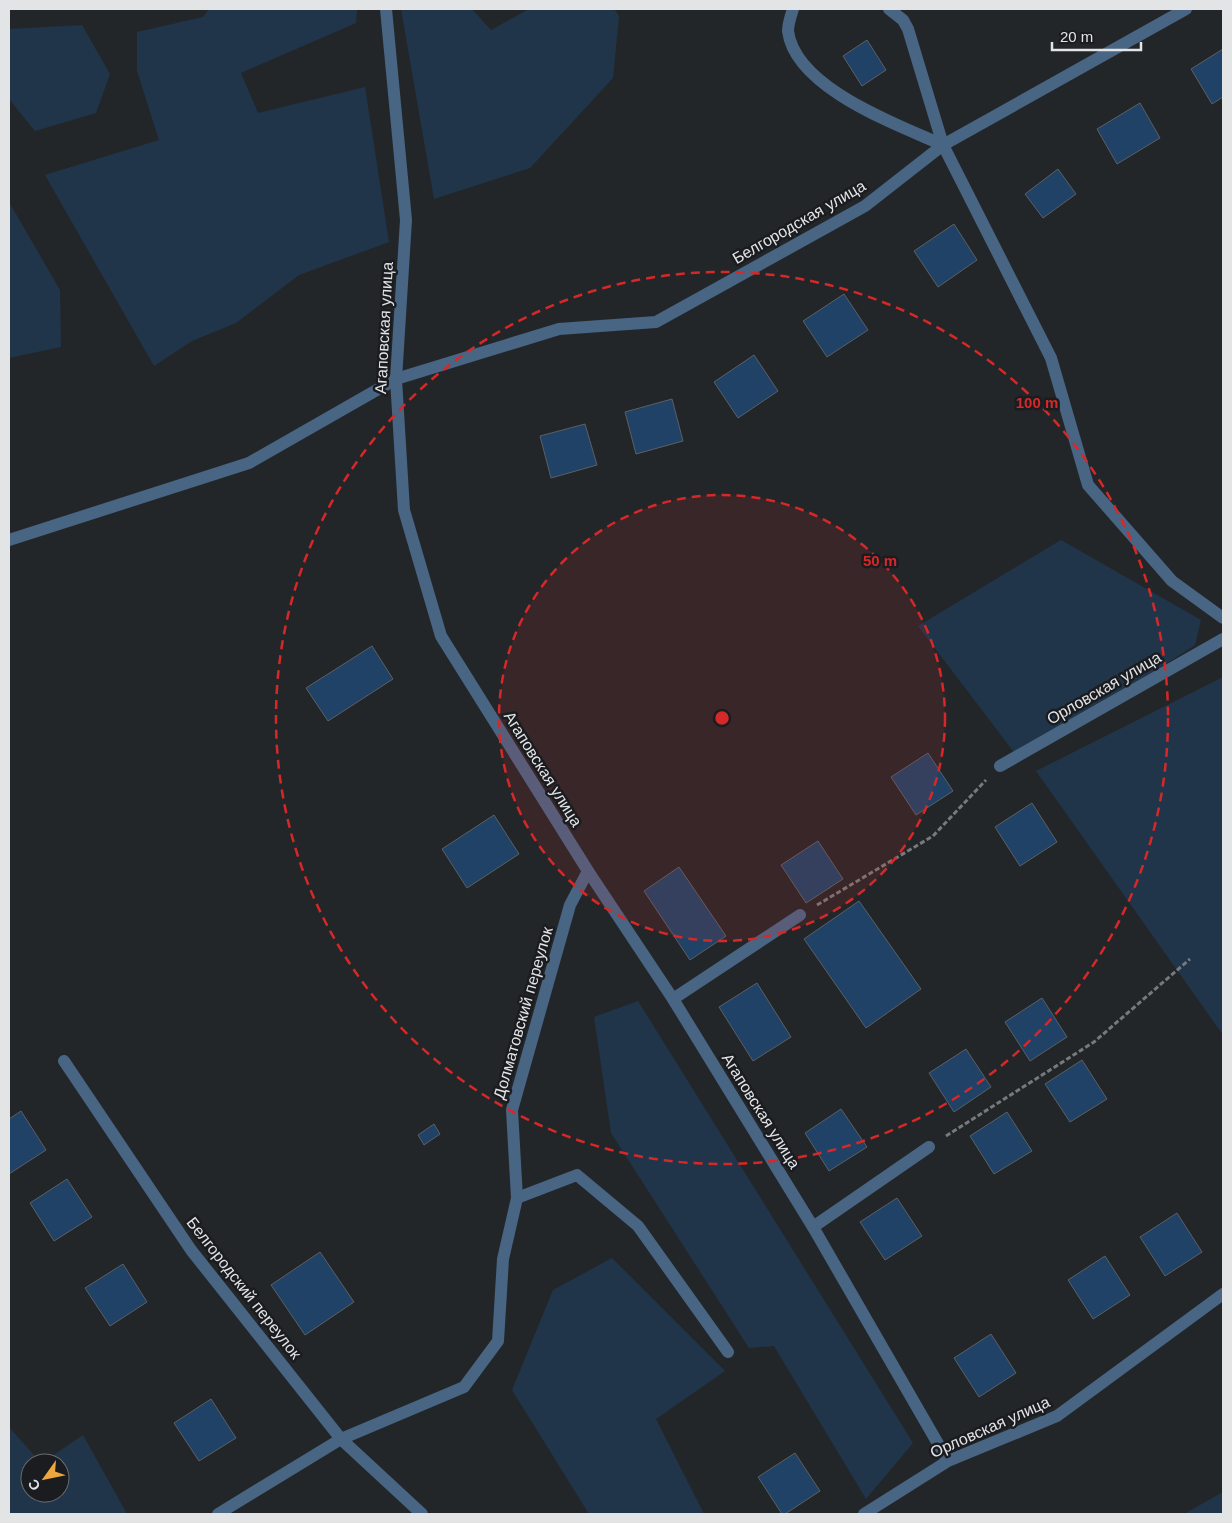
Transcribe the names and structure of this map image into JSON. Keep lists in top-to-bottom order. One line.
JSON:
{"streets":{"street":["Белгородская улица","Агаповская улица","Орловская улица","Долматовский переулок","Белгородский переулок"]},"crossings":[["Белгородская улица","Агаповская улица"],["Агаповская улица","Орловская улица"],["Агаповская улица","Долматовский переулок"],["Долматовский переулок","Белгородский переулок"]],"scale_bar":"20 m","north":"bottom left","rings":["100 m","50 m"]}
